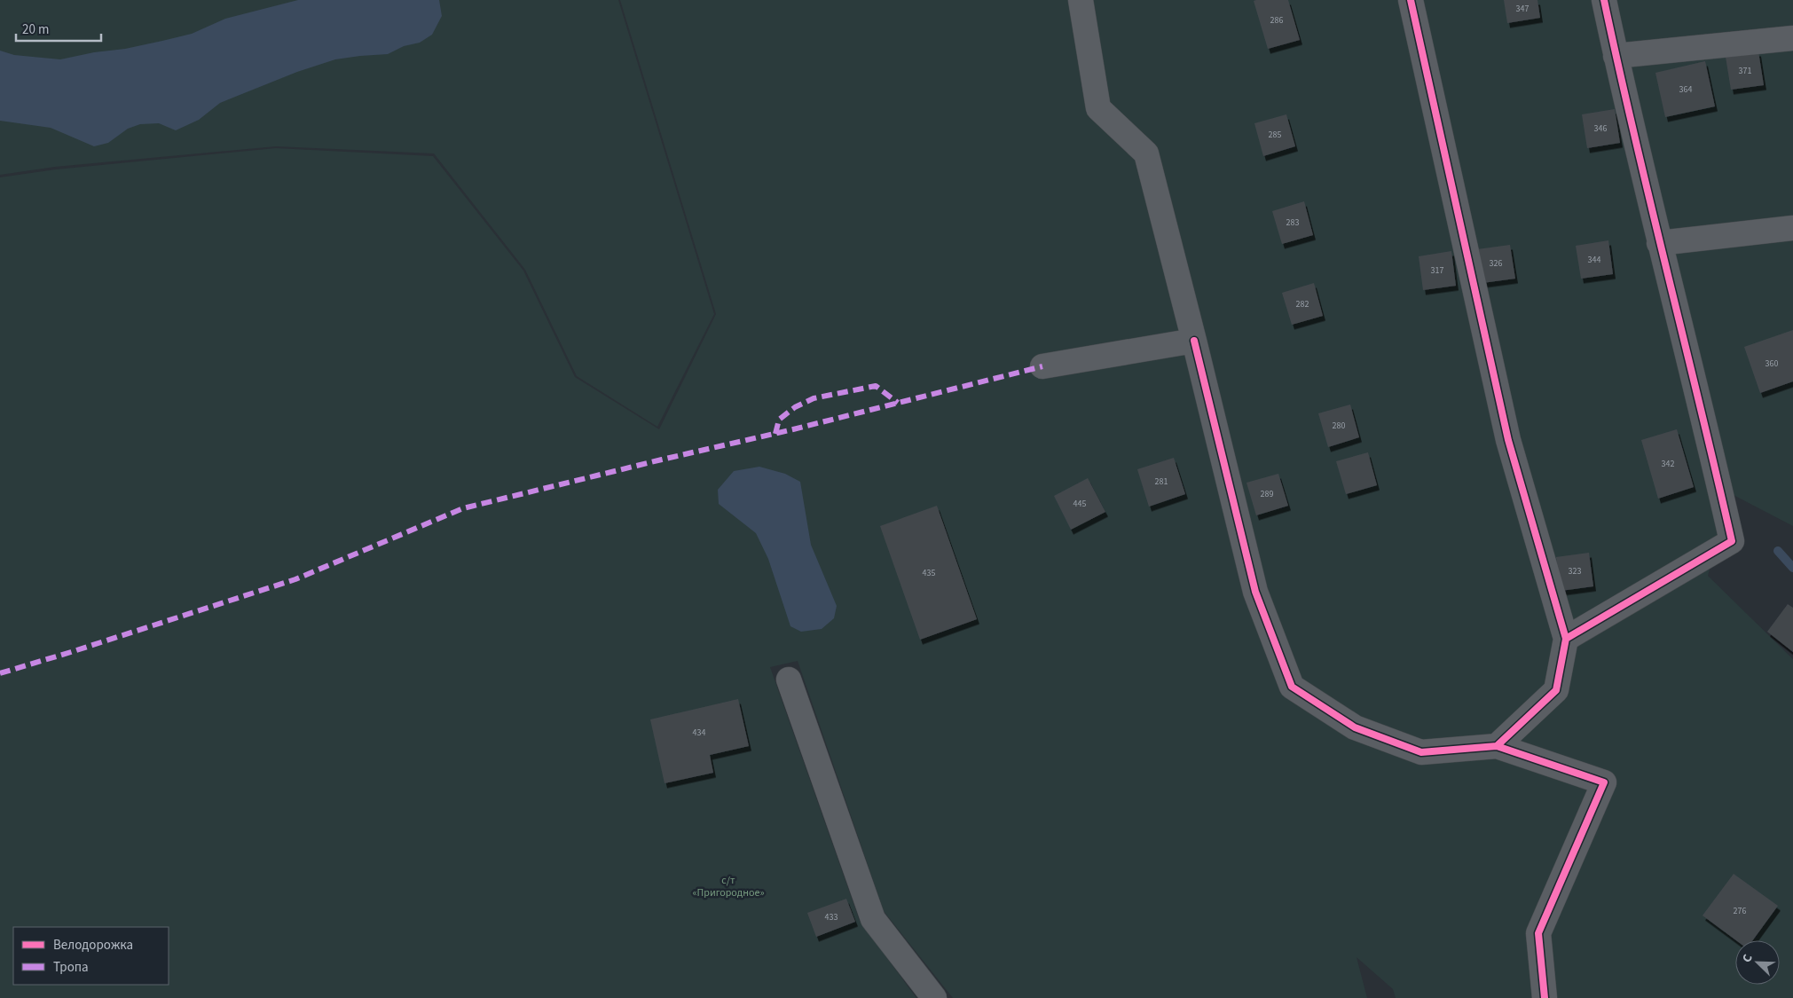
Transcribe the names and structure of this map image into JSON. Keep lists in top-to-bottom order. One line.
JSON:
{"parks":["с/т «Пригородное»"],"house_numbers":["347","286","371","364","346","285","283","344","326","317","282","360","280","342","281","289","445","323","435","434","276","433"],"legend":["Велодорожка","Тропа"],"scale_bar":"20 m","north":"top left"}
